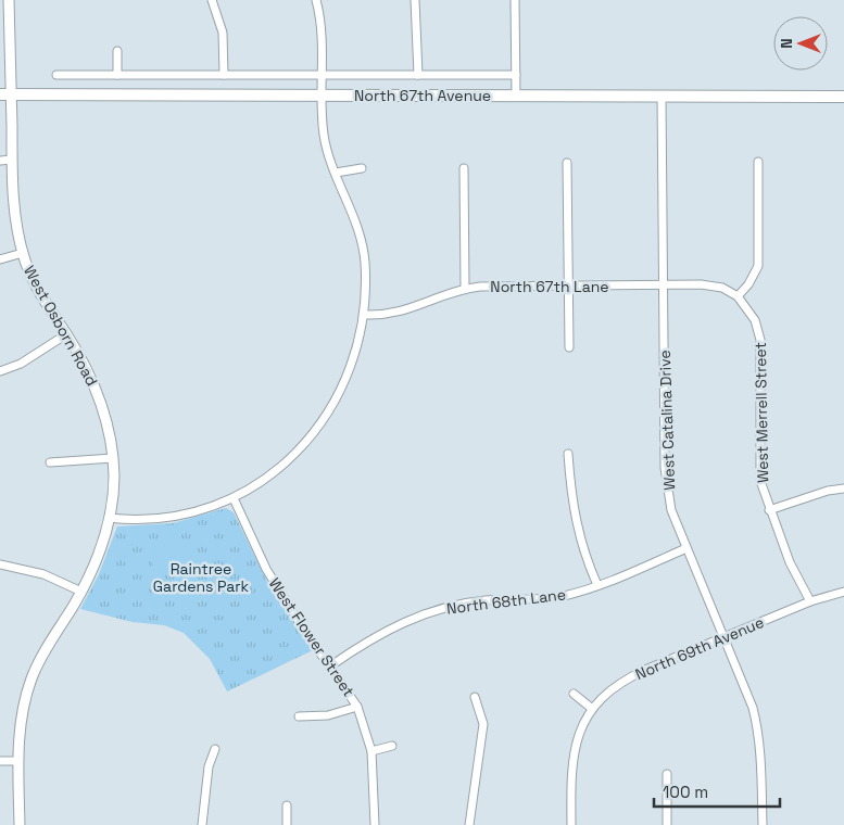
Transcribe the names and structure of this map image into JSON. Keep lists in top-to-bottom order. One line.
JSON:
{"streets":{"main road":["North 67th Avenue"],"street":["North 67th Lane","West Osborn Road","West Merrell Street","West Catalina Drive","North 68th Lane","West Flower Street","North 69th Avenue"]},"crossings":[["North 67th Avenue","West Osborn Road"],["North 67th Avenue","West Catalina Drive"],["North 67th Lane","West Merrell Street"],["North 67th Lane","West Catalina Drive"],["West Merrell Street","North 69th Avenue"],["West Catalina Drive","North 68th Lane"],["West Catalina Drive","North 69th Avenue"],["North 68th Lane","West Flower Street"]],"parks":["Raintree Gardens Park"],"scale_bar":"100 m","north":"left"}
